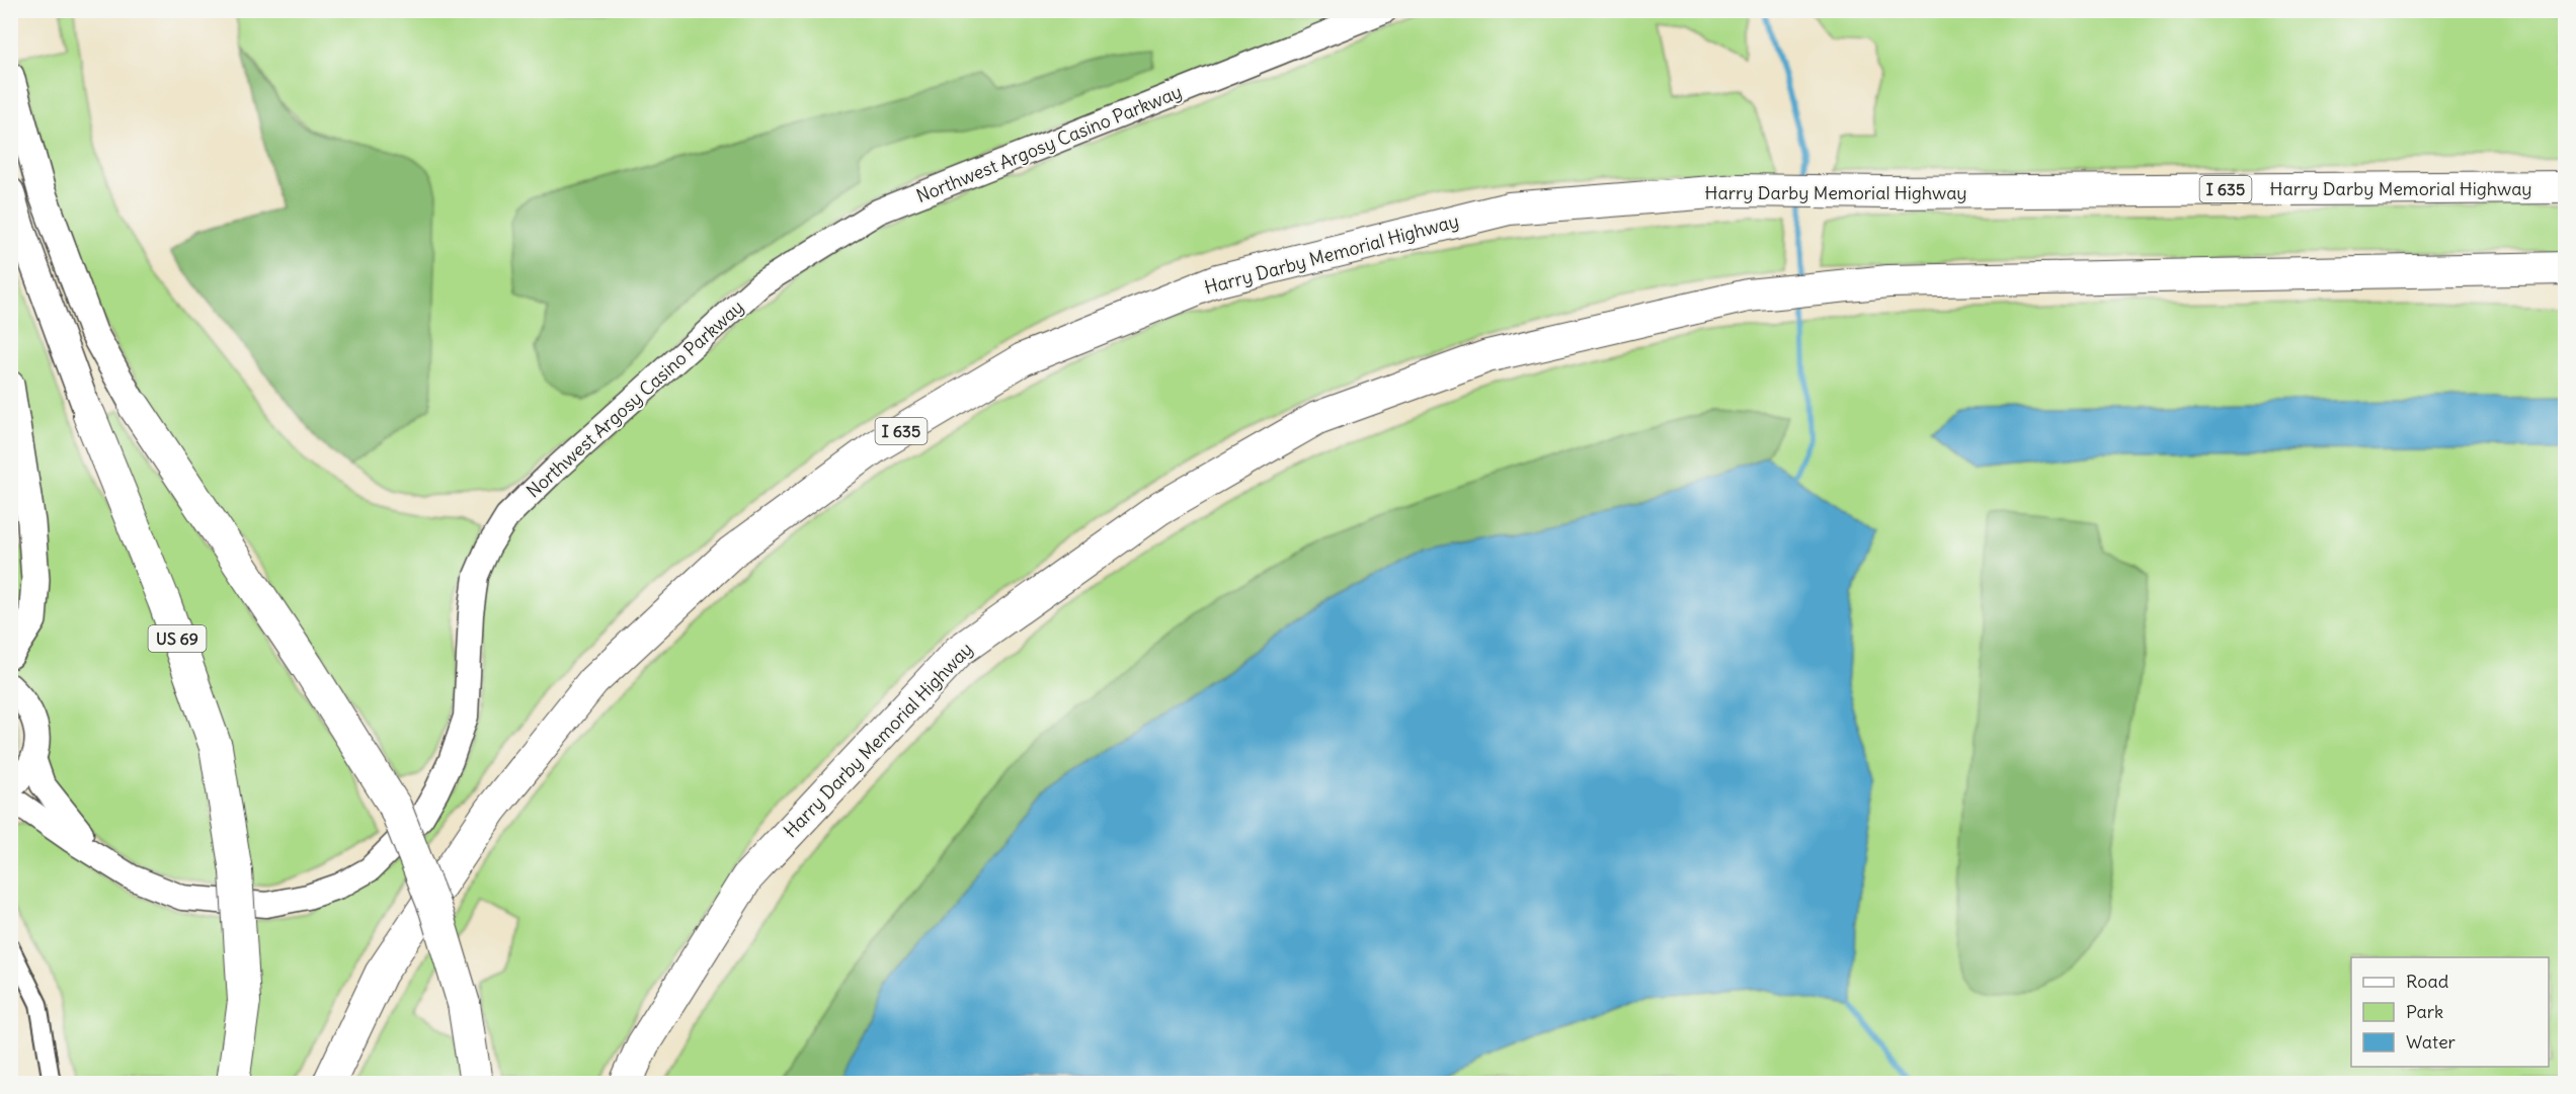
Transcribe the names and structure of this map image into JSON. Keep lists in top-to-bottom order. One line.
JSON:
{"streets":{"highway":["Harry Darby Memorial Highway","I 635","US 69"],"street":["Northwest Argosy Casino Parkway"]},"legend":["Road","Park","Water"]}
